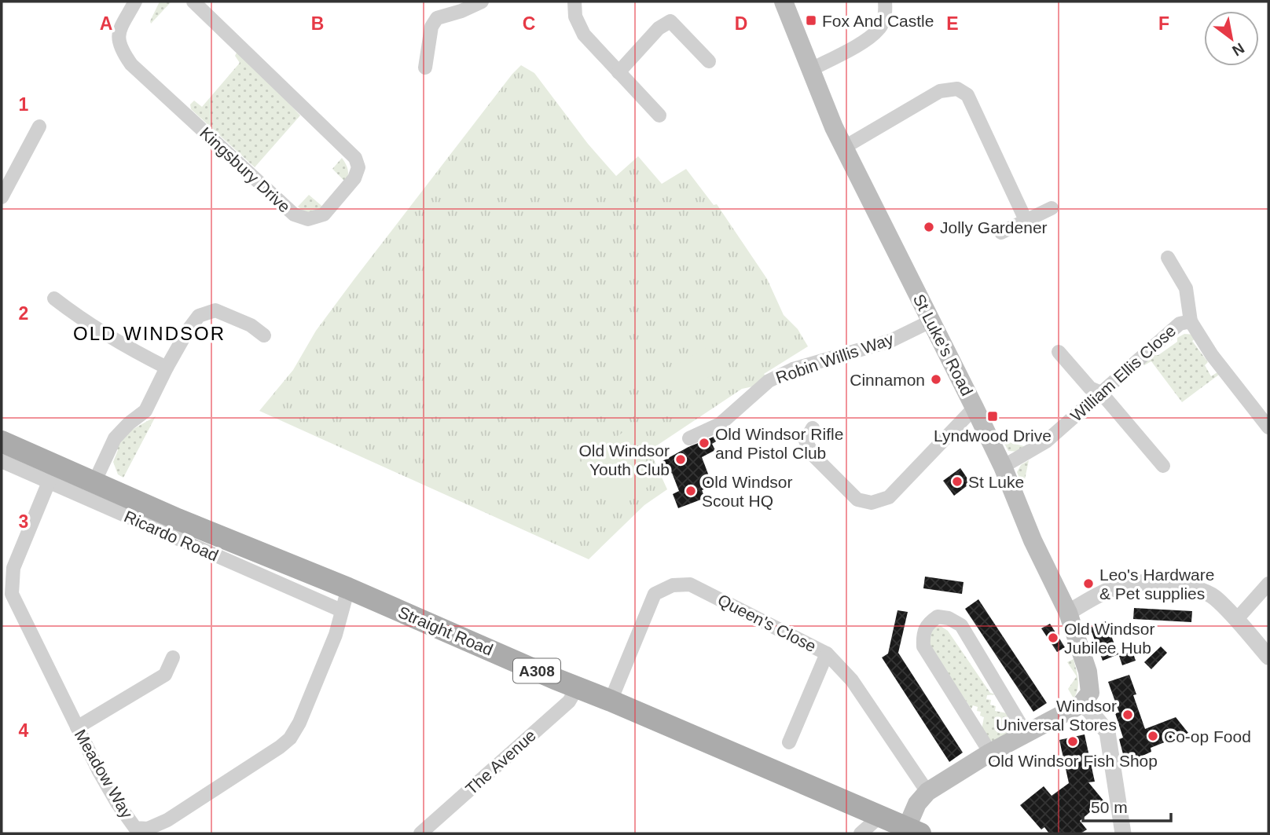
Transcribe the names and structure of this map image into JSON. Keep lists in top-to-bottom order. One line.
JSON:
{"streets":{"main road":["St Luke's Road","Straight Road","A308"],"street":["Kingsbury Drive","Robin Willis Way","William Ellis Close","Ricardo Road","Queen's Close","The Avenue","Meadow Way"]},"crossings":[["St Luke's Road","Robin Willis Way"],["St Luke's Road","William Ellis Close"],["Ricardo Road","Straight Road"],["Ricardo Road","Meadow Way"],["Queen's Close","Straight Road"],["Straight Road","The Avenue"],["Straight Road","Meadow Way"]],"districts":["OLD WINDSOR"],"places":{"transit":["Fox And Castle","Lyndwood Drive"],"other":["Jolly Gardener","Cinnamon","Old Windsor Rifle and Pistol Club","Old Windsor Youth Club","St Luke","Old Windsor Scout HQ","Leo's Hardware & Pet supplies","Old Windsor Jubilee Hub","Windsor Universal Stores","Co-op Food","Old Windsor Fish Shop"]},"scale_bar":"50 m","north":"bottom right","grid":{"columns":["A","B","C","D","E","F"],"rows":["1","2","3","4"]}}
